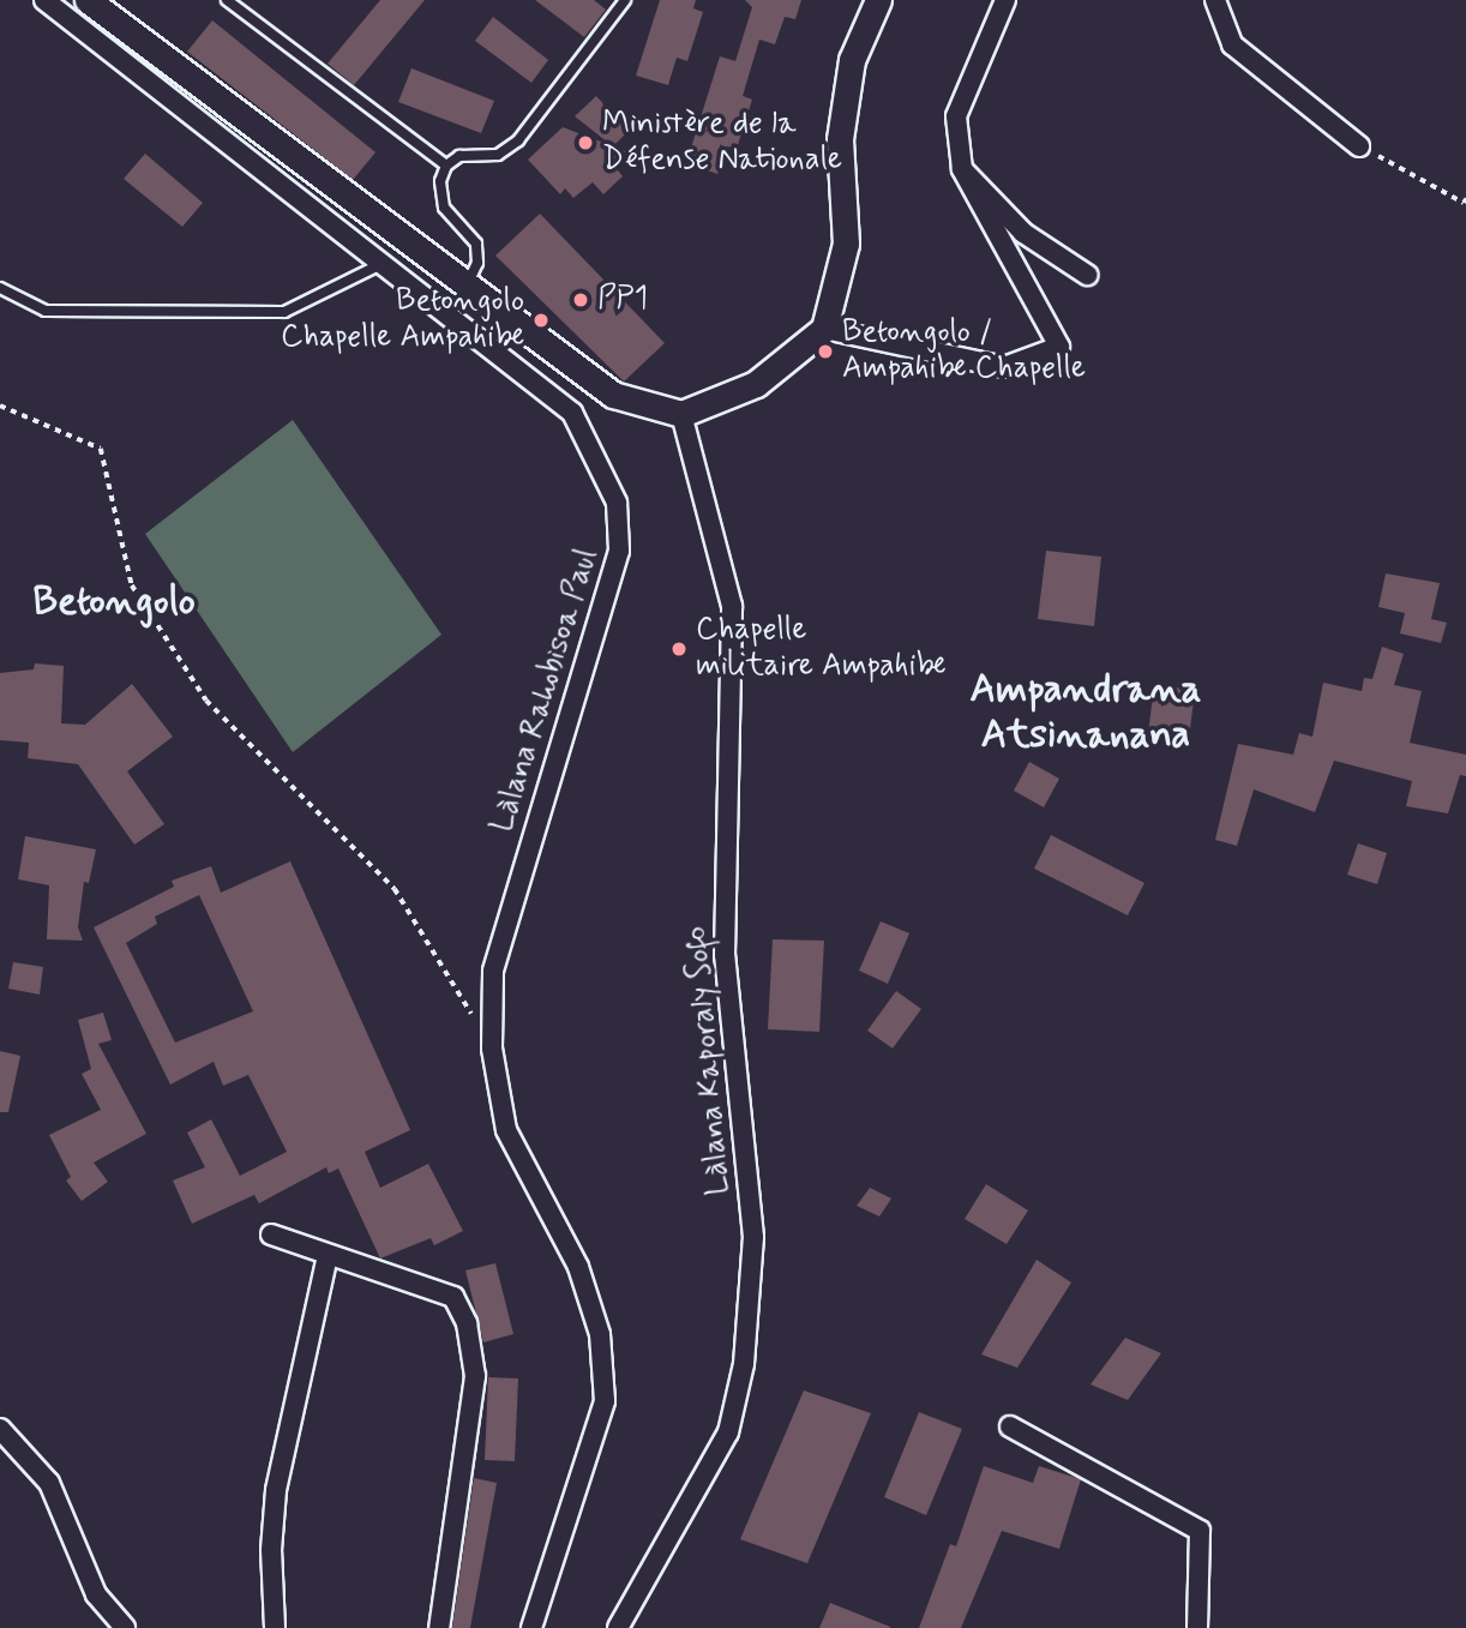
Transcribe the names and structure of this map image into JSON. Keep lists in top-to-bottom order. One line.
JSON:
{"streets":{"street":["Làlana Rahobisoa Paul","Làlana Kaporaly Sofo"]},"districts":["Betongolo","Ampandrana Atsinanana"],"places":["Ministère de la Défense Nationale","PP1","Betongolo Chapelle Ampahibe","Betongolo / Ampahibe Chapelle","Chapelle militaire Ampahibe"]}
